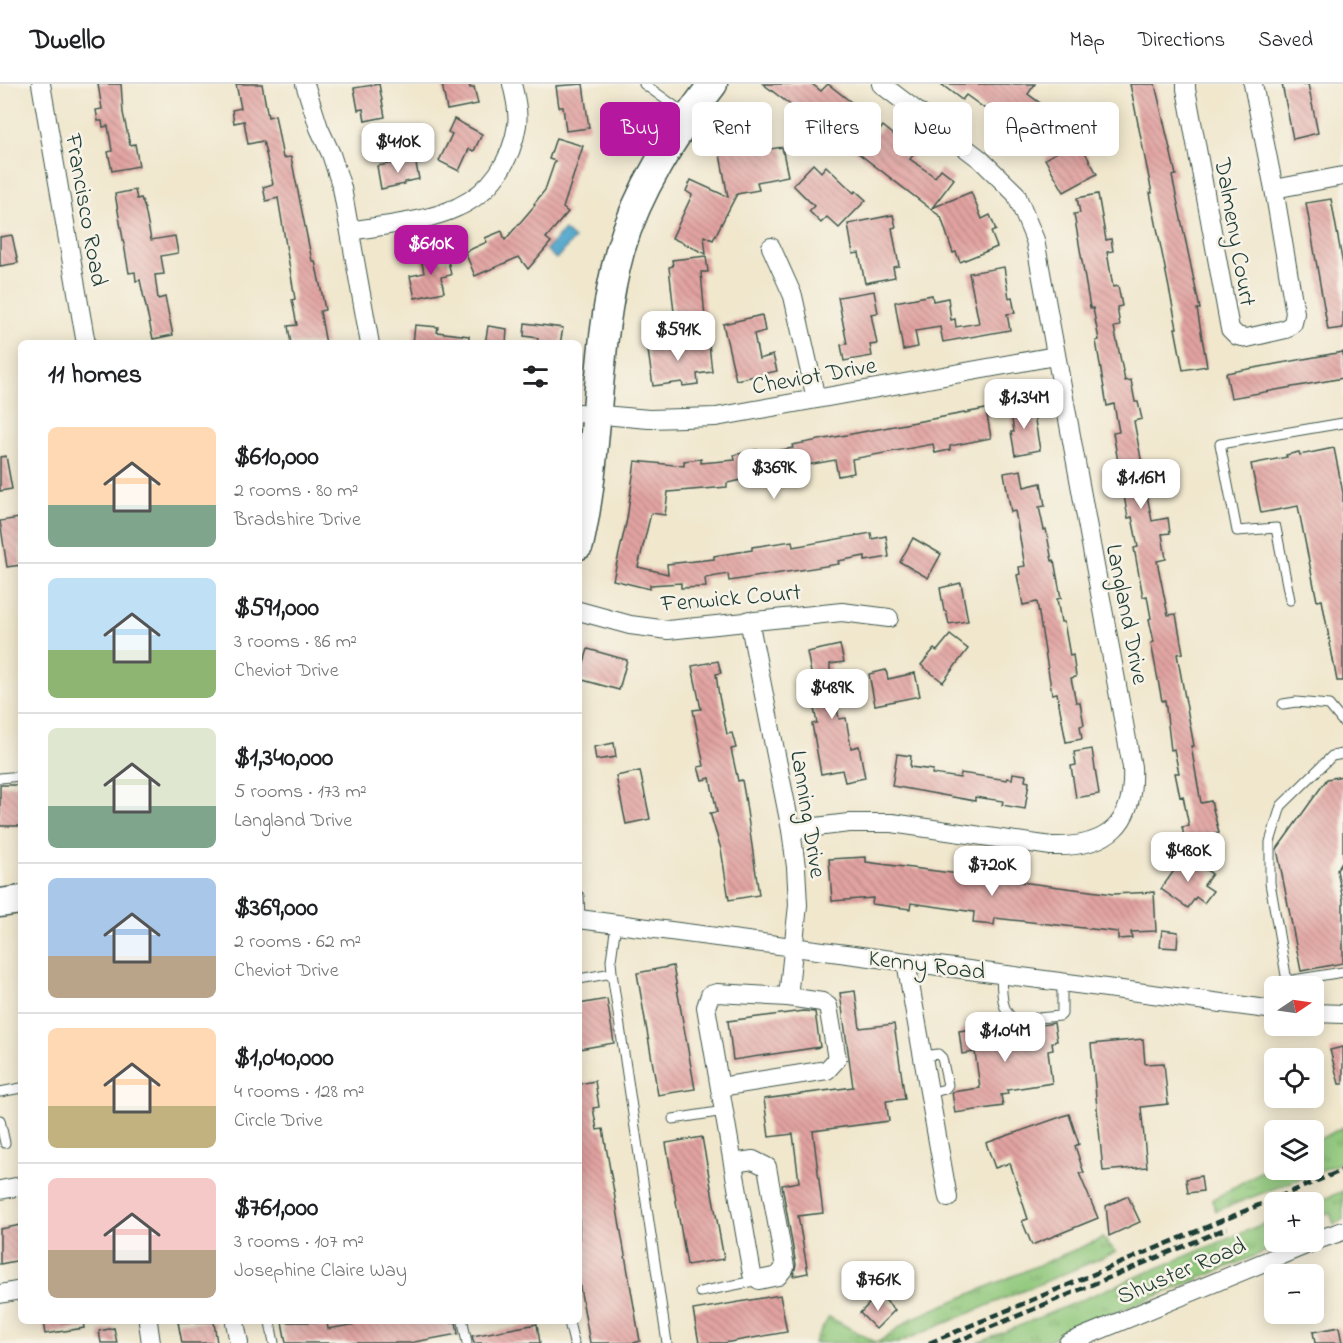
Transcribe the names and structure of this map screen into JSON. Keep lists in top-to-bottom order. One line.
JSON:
{"streets":{"street":["Francisco Road","Dalmeny Court","Cheviot Drive","Fenwick Court","Langland Drive","Lanning Drive","Kenny Road","Shuster Road"]},"crossings":[["Cheviot Drive","Langland Drive"],["Fenwick Court","Lanning Drive"],["Langland Drive","Lanning Drive"],["Lanning Drive","Kenny Road"]],"north":"right","page":{"header":"Dwello","nav":["Map","Directions","Saved"],"chip":["Buy","Rent","Filters","New","Apartment"],"price":["$410K","$610K","$591K","$1.34M","$369K","$1.16M","$489K","$480K","$720K","$1.04M","$761K"],"heading":"11 homes","list":[{"name":"$610,000","note":"2 rooms · 80 m² · Bradshire Drive"},{"name":"$591,000","note":"3 rooms · 86 m² · Cheviot Drive"},{"name":"$1,340,000","note":"5 rooms · 173 m² · Langland Drive"},{"name":"$369,000","note":"2 rooms · 62 m² · Cheviot Drive"},{"name":"$1,040,000","note":"4 rooms · 128 m² · Circle Drive"},{"name":"$761,000","note":"3 rooms · 107 m² · Josephine Claire Way"}],"map_buttons":["+","−"]}}
